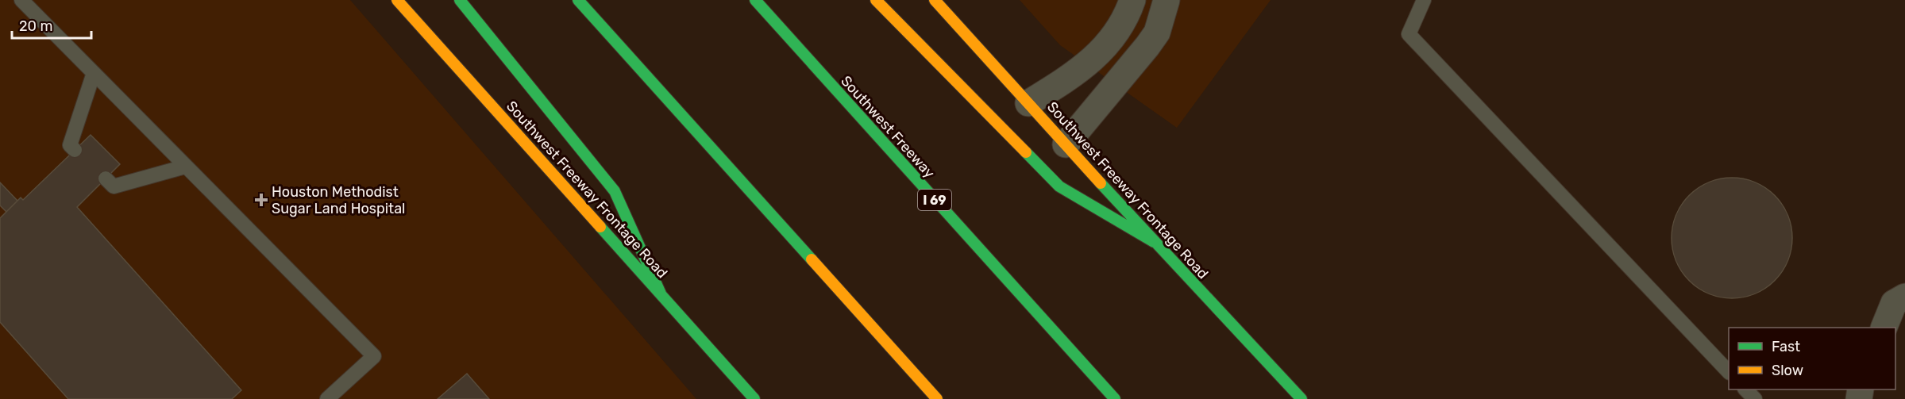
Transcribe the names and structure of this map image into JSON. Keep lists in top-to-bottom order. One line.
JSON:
{"streets":{"main road":["Southwest Freeway","Southwest Freeway Frontage Road","I 69"]},"places":{"health":["Houston Methodist Sugar Land Hospital"]},"legend":["Fast","Slow"],"scale_bar":"20 m"}
